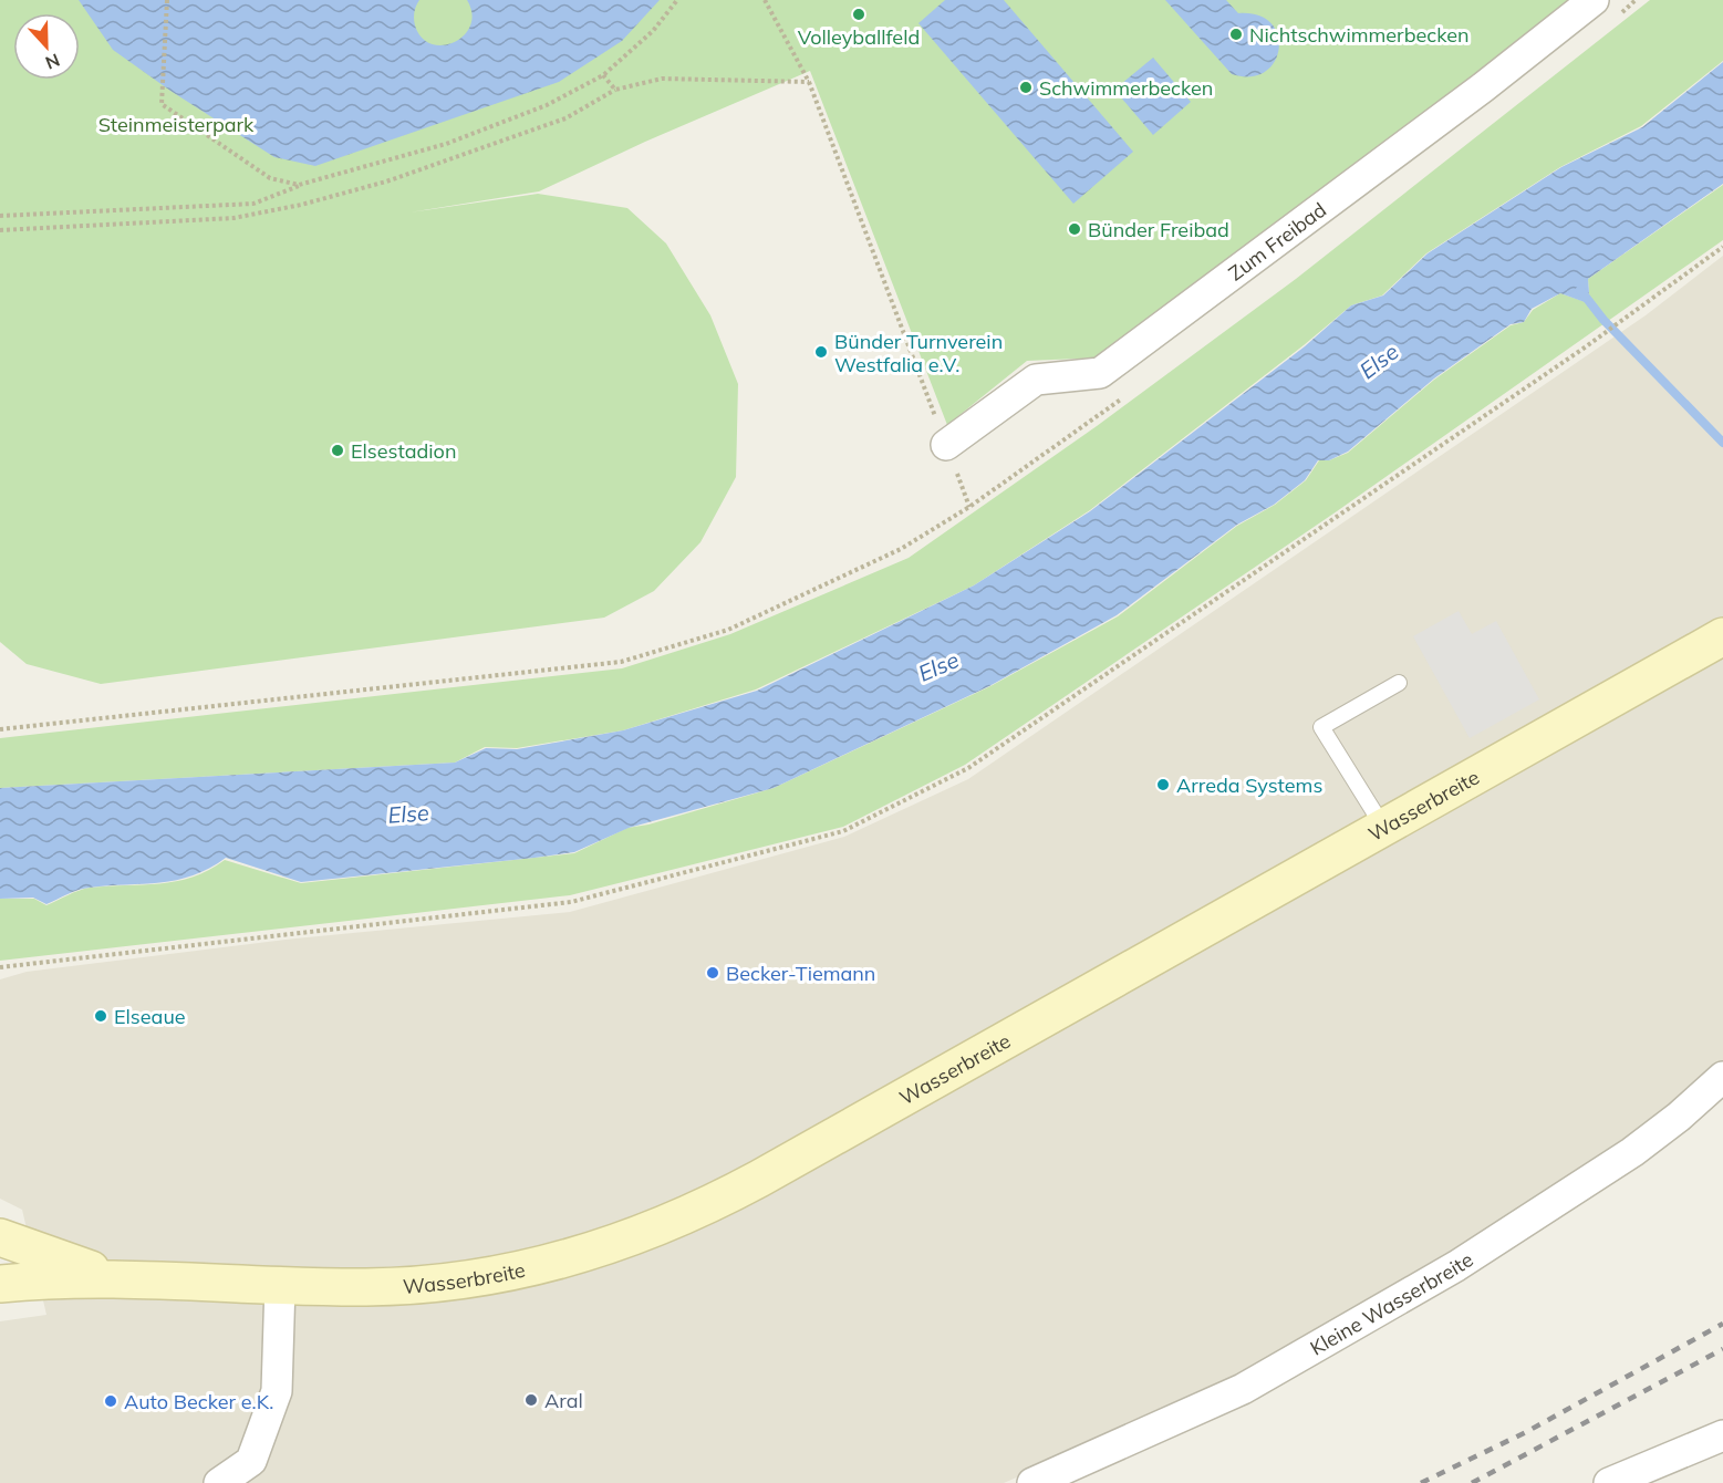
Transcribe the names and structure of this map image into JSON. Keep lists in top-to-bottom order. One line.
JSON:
{"streets":{"main road":["Wasserbreite"],"street":["Zum Freibad","Kleine Wasserbreite"]},"water":["Else"],"parks":["Steinmeisterpark"],"places":["Volleyballfeld","Nichtschwimmerbecken","Schwimmerbecken","Bünder Freibad","Bünder Turnverein Westfalia e.V.","Elsestadion","Arreda Systems","Becker-Tiemann","Elseaue","Aral","Auto Becker e.K."],"north":"bottom"}
